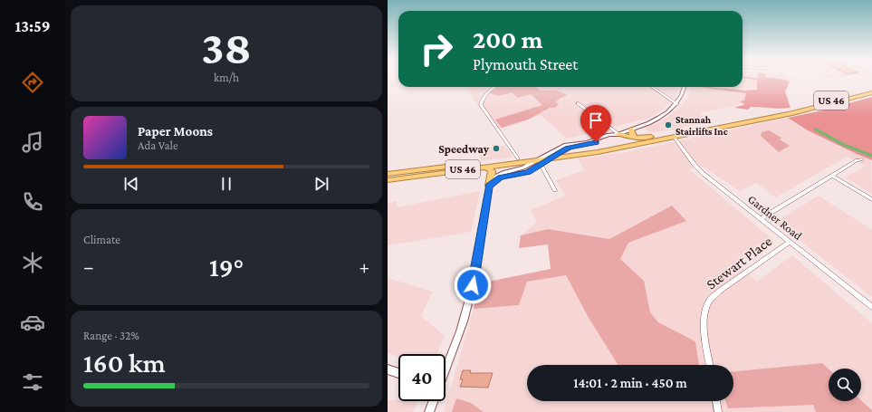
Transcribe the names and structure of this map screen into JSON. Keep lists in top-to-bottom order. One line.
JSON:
{"streets":{"highway":["US 46"],"street":["Gardner Road","Stewart Place"]},"crossings":[["US 46","Gardner Road"],["Gardner Road","Stewart Place"]],"places":["Stannah Stairlifts Inc","Speedway"],"page":{"tabs":"13:59","tile":[["38","km/h"],"Climate",["Range · 32%","160 km"]],"turn":["200 m","Plymouth Street"],"song":["Paper Moons","Ada Vale"],"heat":["−","19°","+"],"limit":"40","trip":"14:01 · 2 min · 450 m"}}
